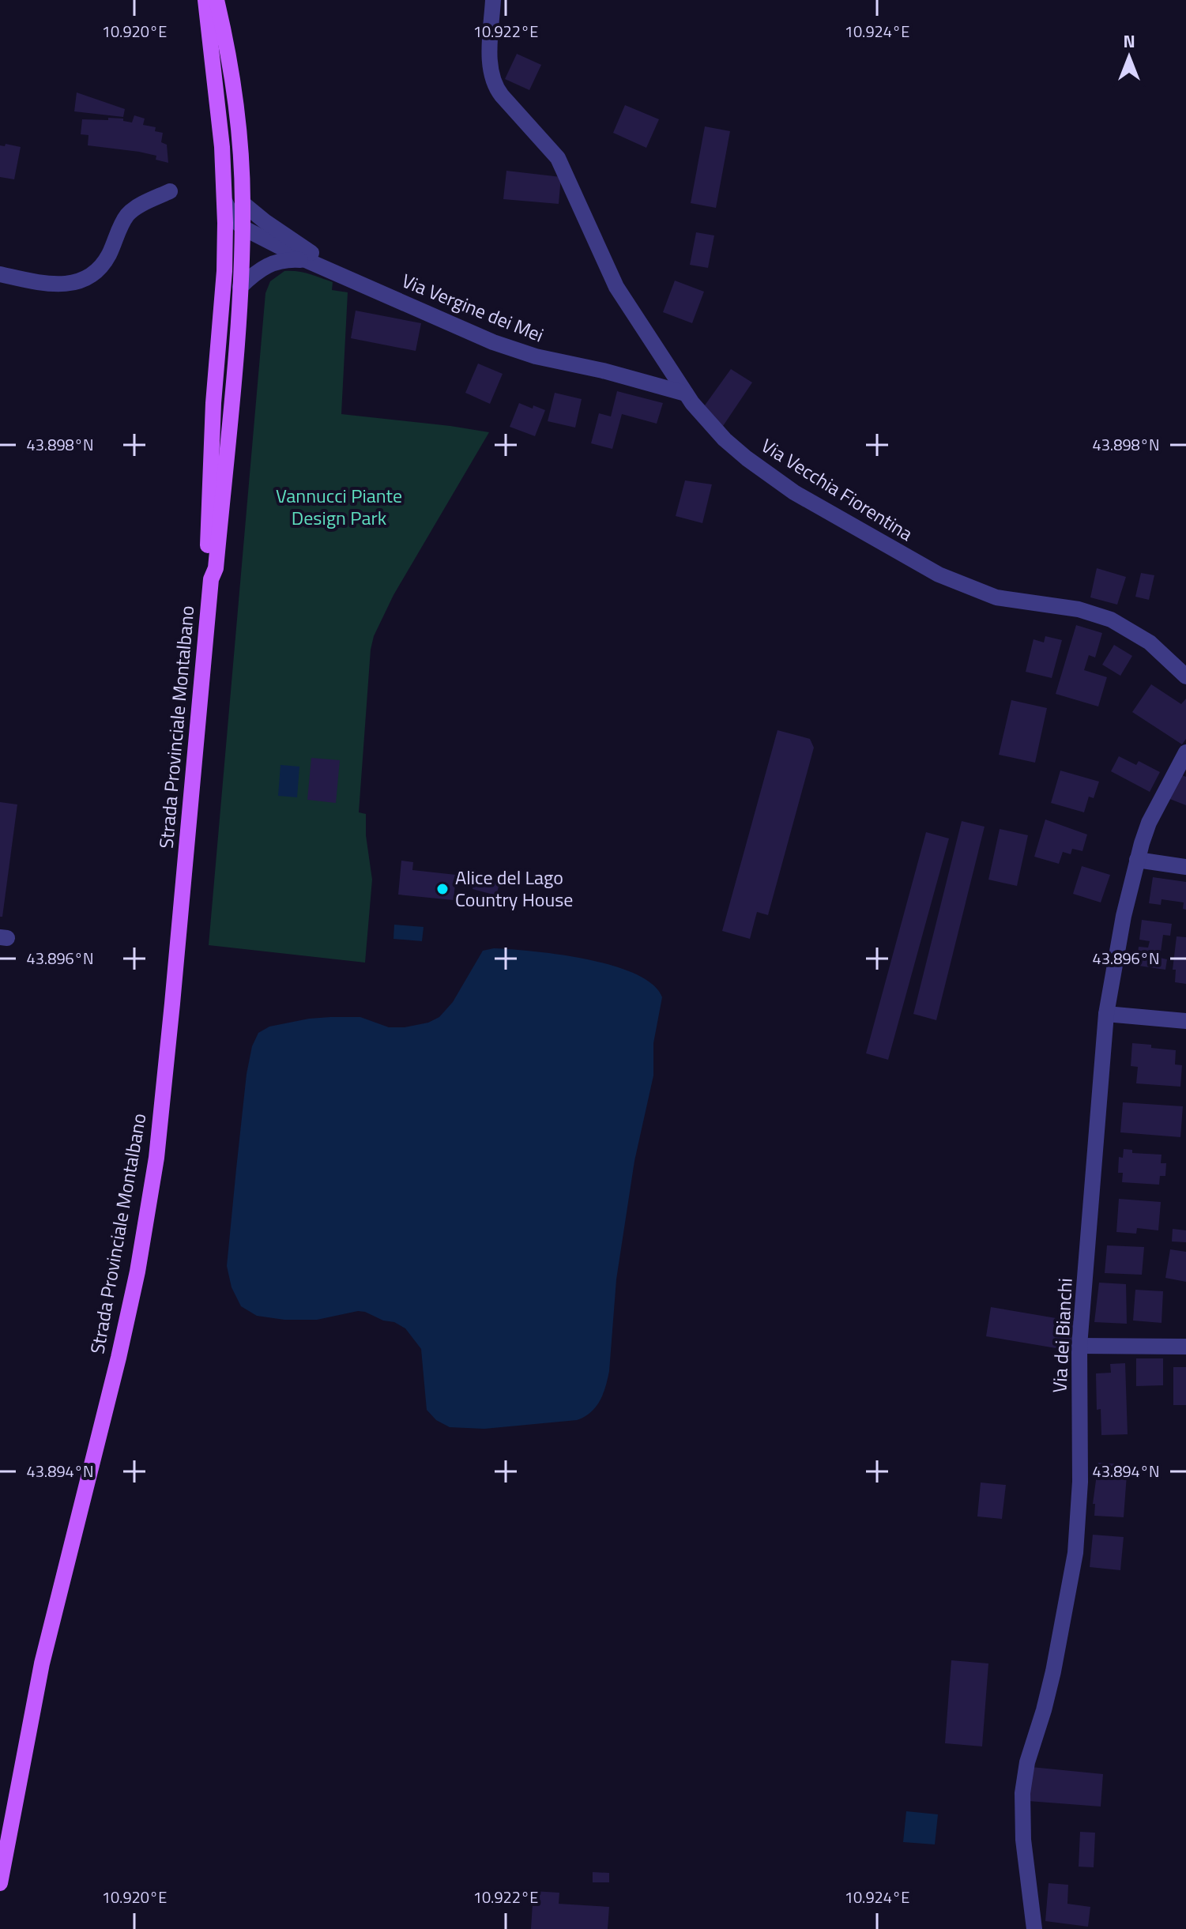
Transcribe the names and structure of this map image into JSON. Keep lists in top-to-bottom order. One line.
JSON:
{"streets":{"main road":["Strada Provinciale Montalbano"],"street":["Via Vergine dei Mei","Via Vecchia Fiorentina","Via dei Bianchi"]},"crossings":[["Via Vergine dei Mei","Via Vecchia Fiorentina"],["Via Vergine dei Mei","Strada Provinciale Montalbano"]],"parks":["Vannucci Piante Design Park"],"places":["Alice del Lago Country House"],"north":"top","coordinates":["10.920°E","10.922°E","10.924°E","43.898°N","43.896°N","43.894°N"]}
